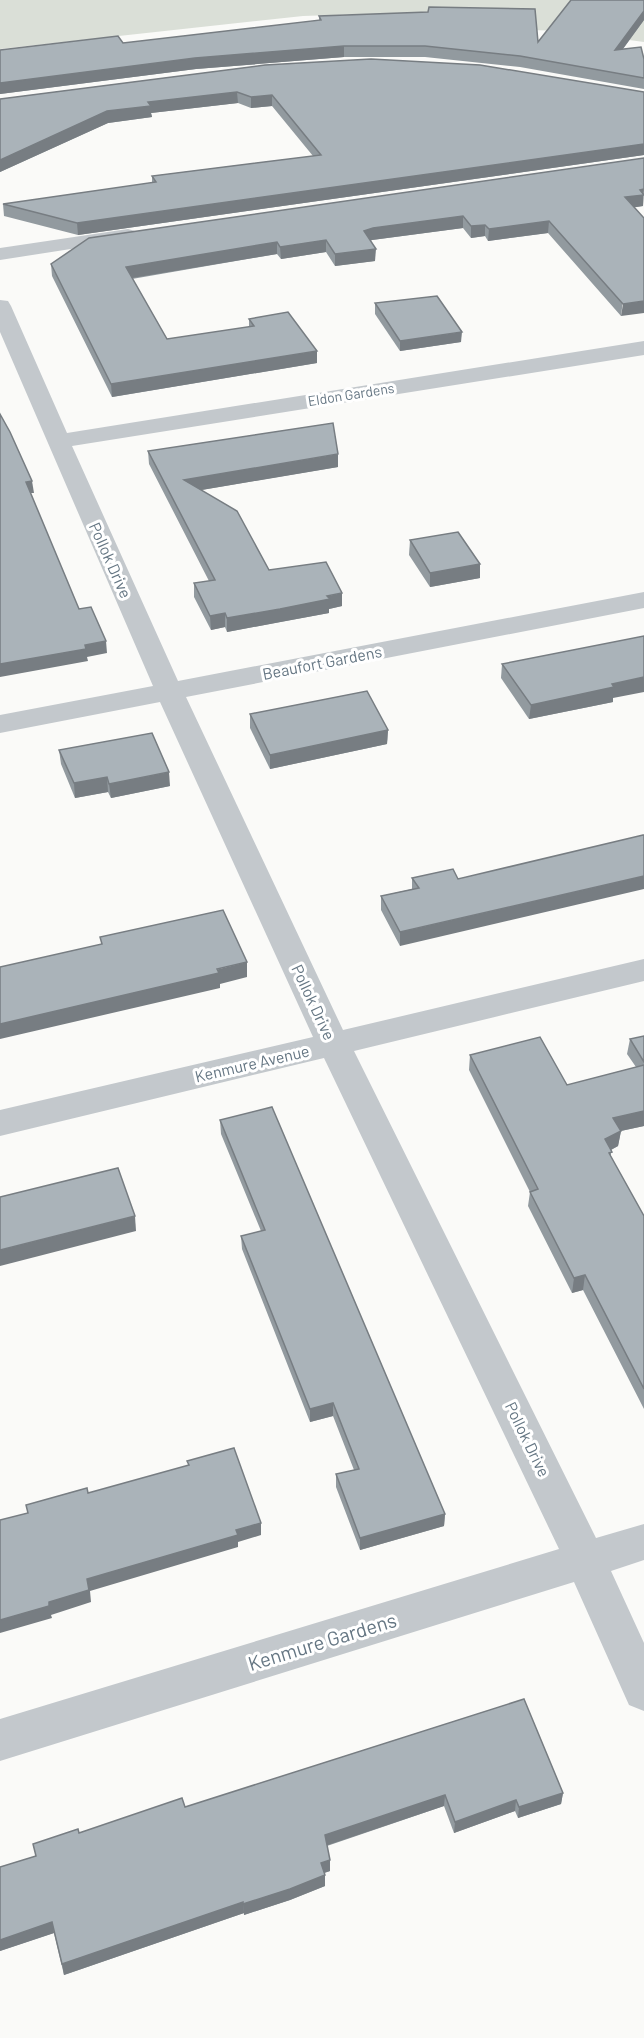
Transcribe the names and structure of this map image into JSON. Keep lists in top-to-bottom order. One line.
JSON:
{"streets":{"street":["Eldon Gardens","Pollok Drive","Beaufort Gardens","Kenmure Avenue","Kenmure Gardens"]},"crossings":[["Eldon Gardens","Pollok Drive"],["Pollok Drive","Beaufort Gardens"],["Pollok Drive","Kenmure Avenue"],["Pollok Drive","Kenmure Gardens"]]}
